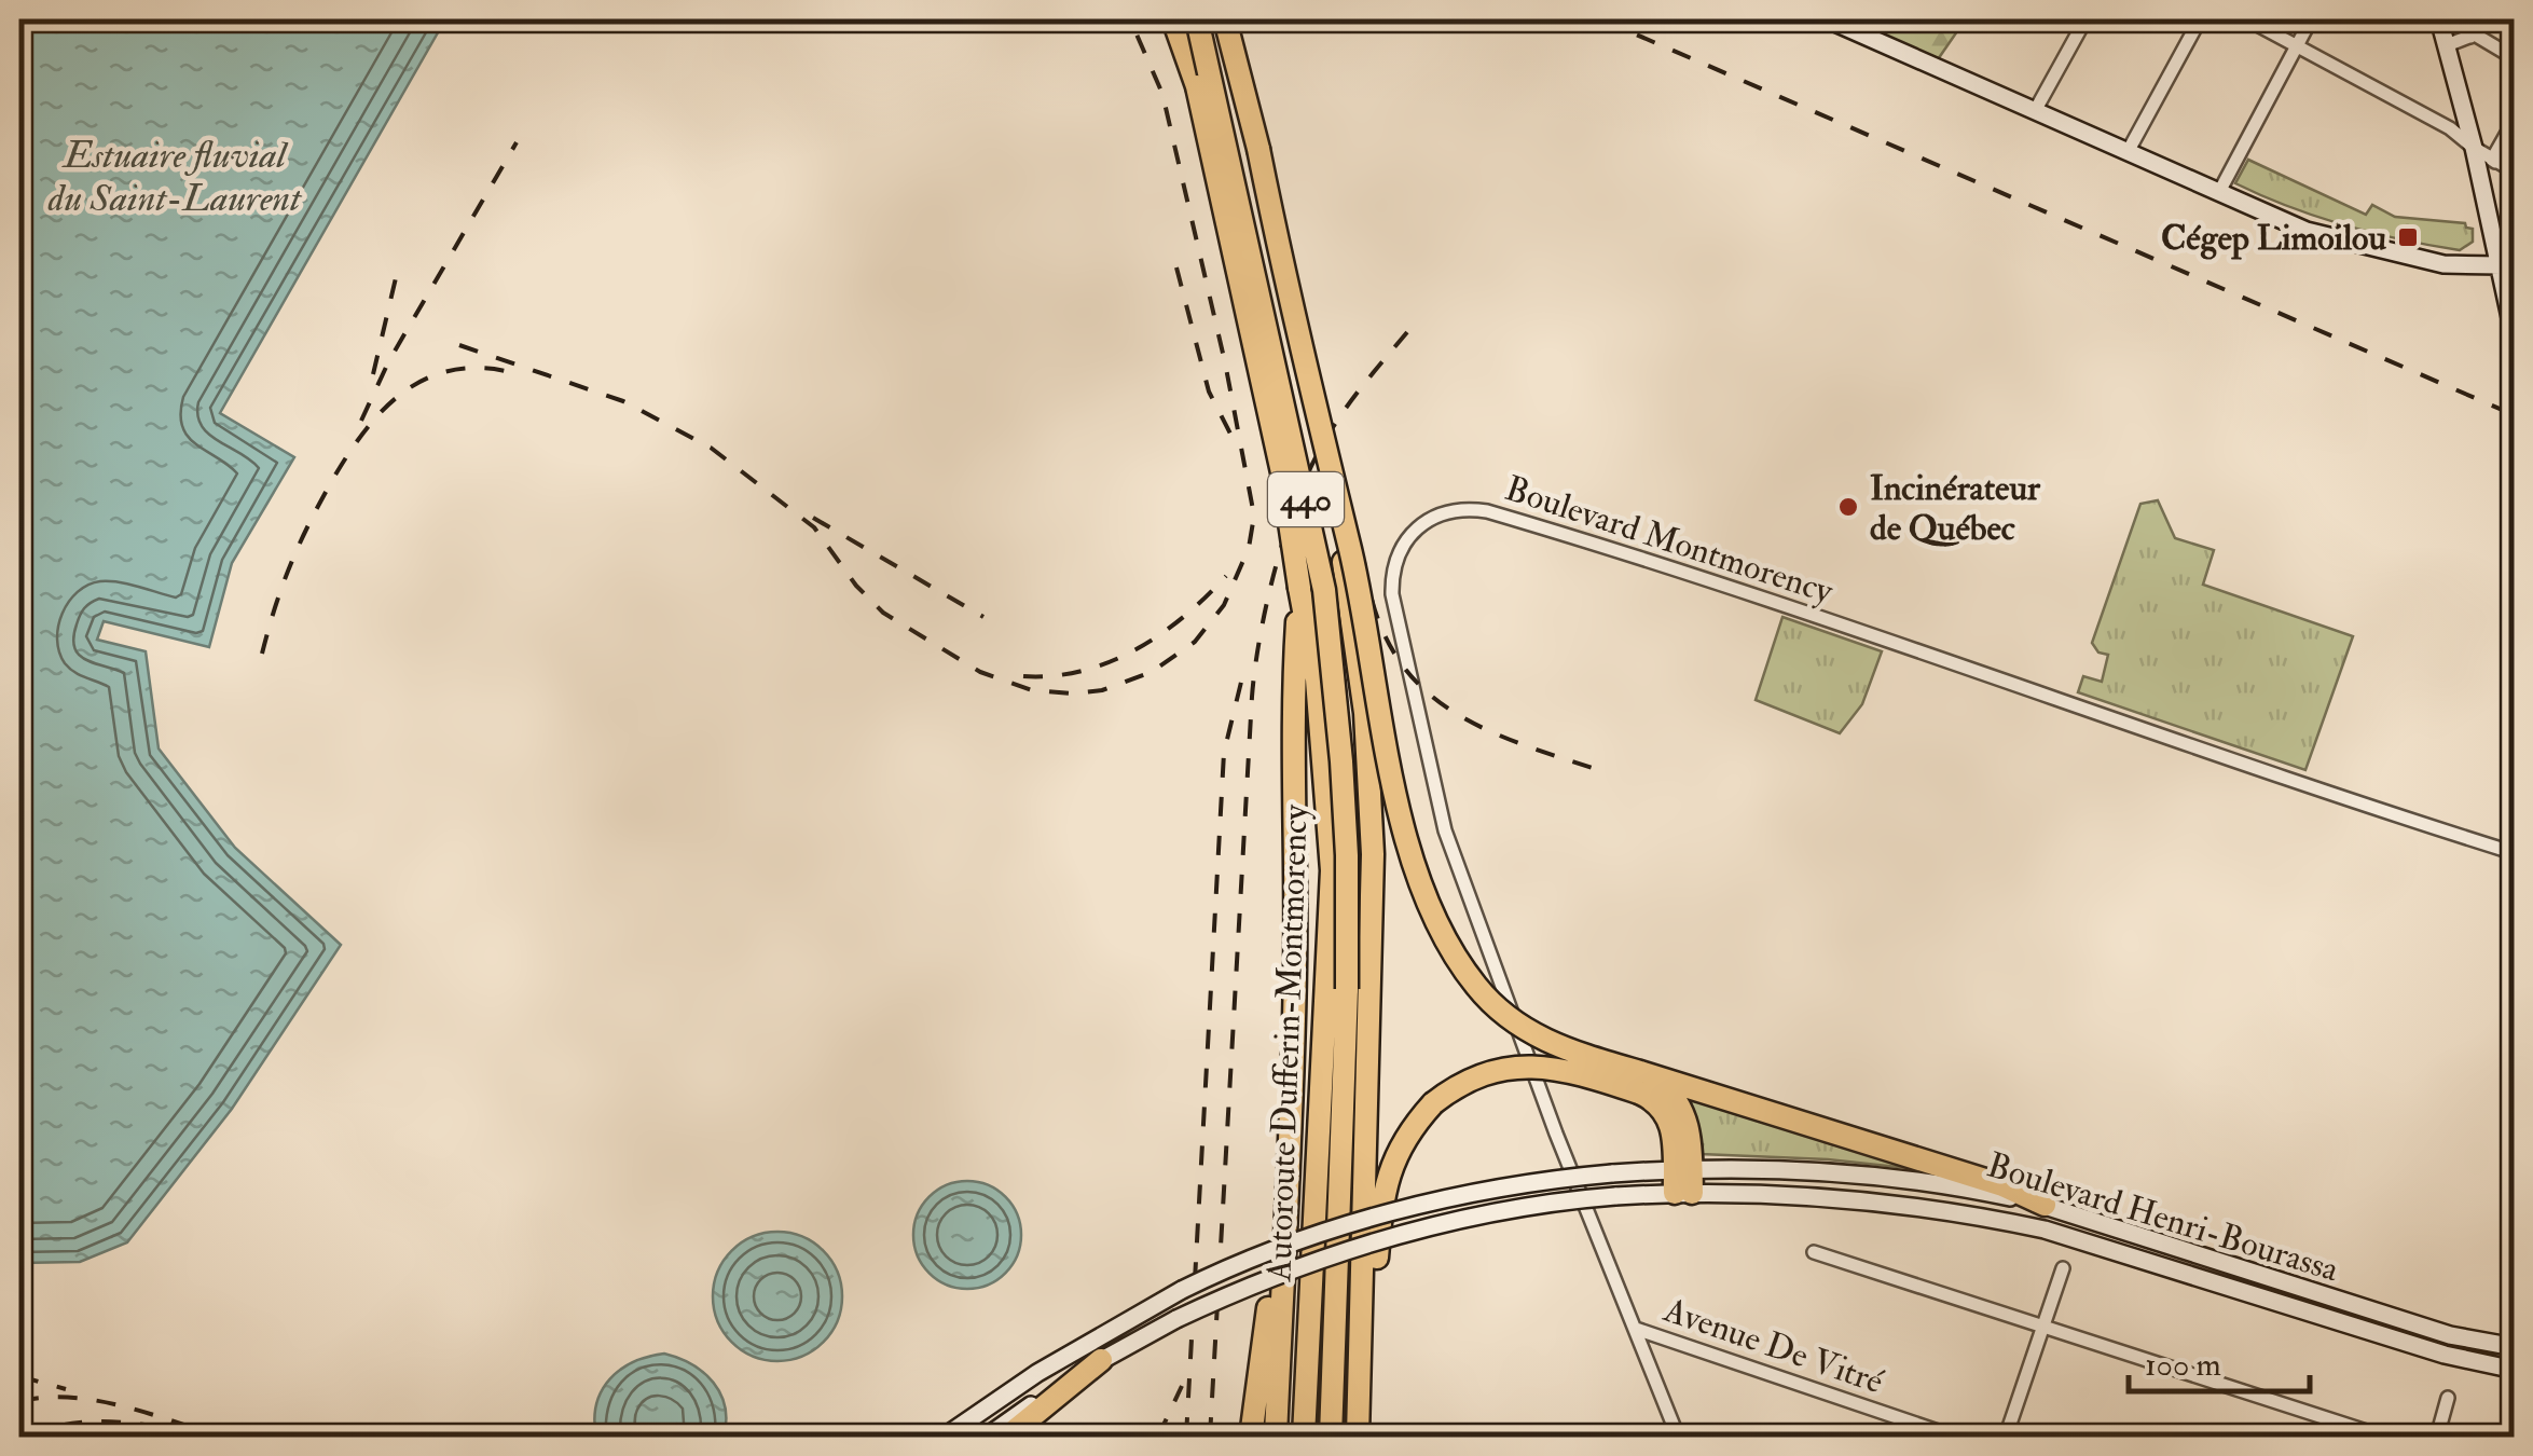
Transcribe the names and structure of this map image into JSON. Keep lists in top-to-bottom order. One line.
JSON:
{"streets":{"highway":["440","Autoroute Dufferin-Montmorency"],"main road":["Boulevard Henri-Bourassa"],"street":["Boulevard Montmorency","Avenue De Vitré"]},"crossings":[["Boulevard Montmorency","Avenue De Vitré"]],"water":["Estuaire fluvial du Saint-Laurent"],"places":{"transit":["Cégep Limoilou"],"other":["Incinérateur de Québec"]},"scale_bar":"100 m"}
